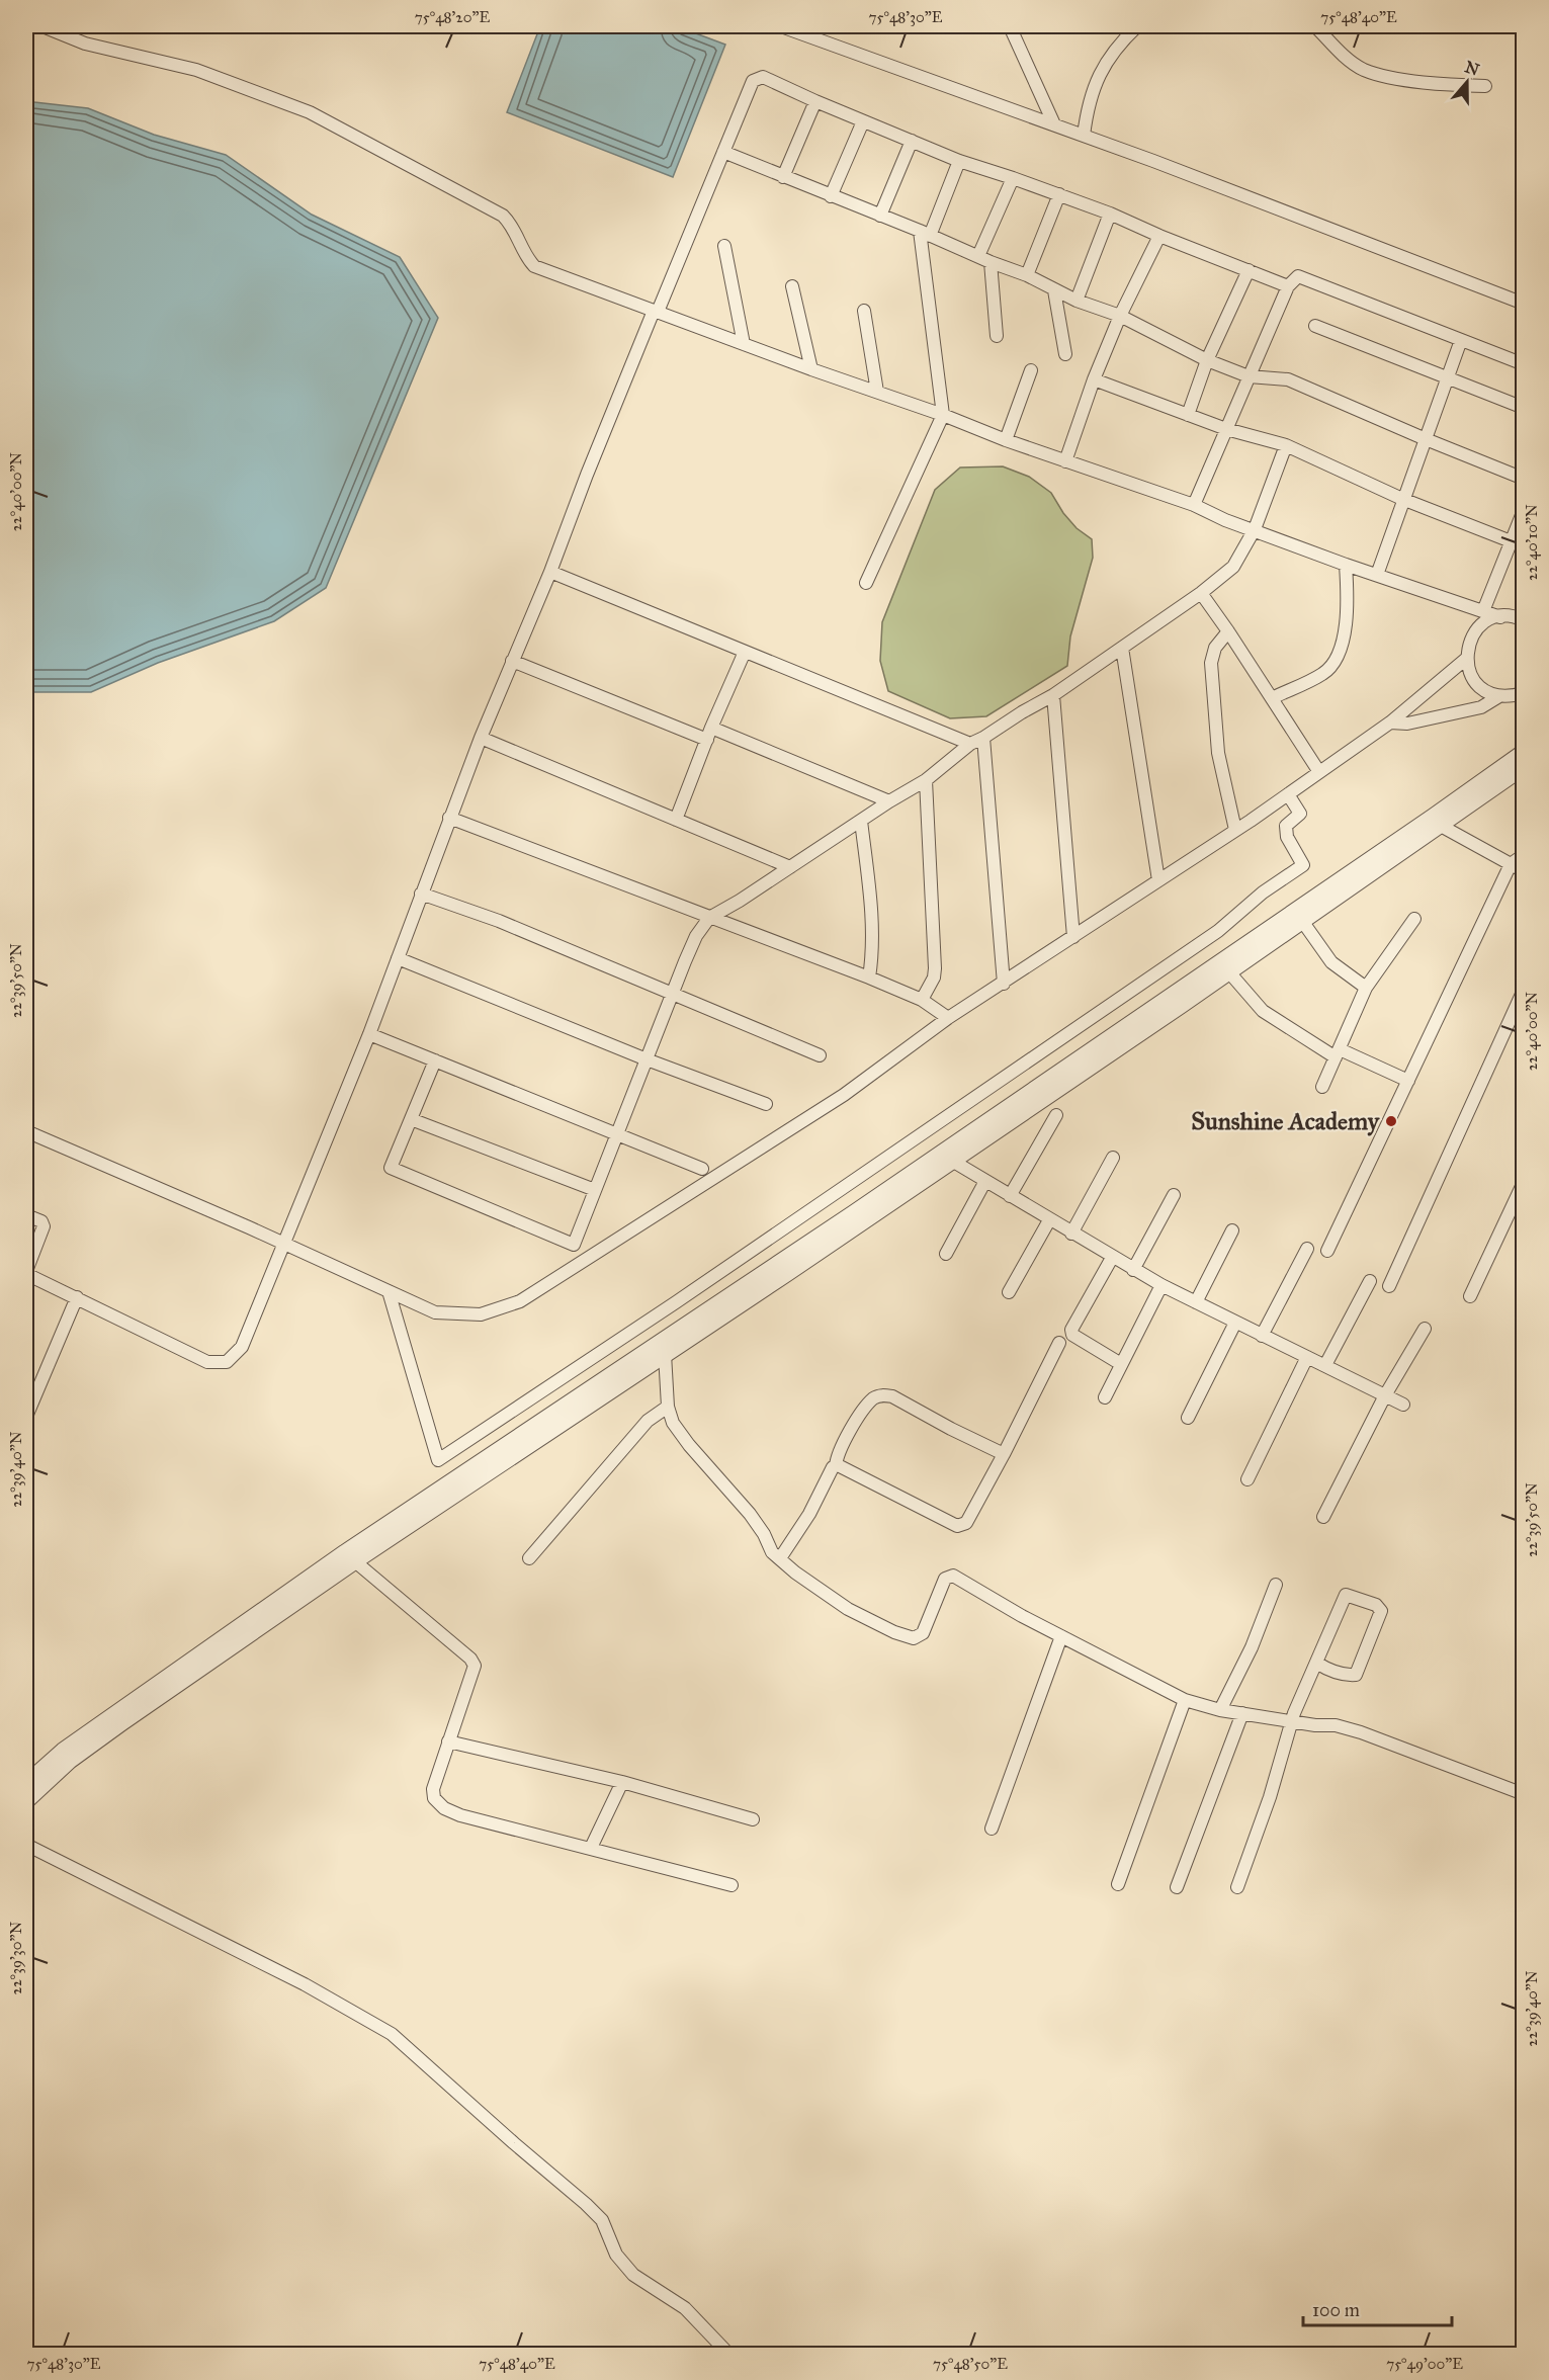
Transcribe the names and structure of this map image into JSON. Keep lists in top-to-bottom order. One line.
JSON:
{"places":["Sunshine Academy"],"scale_bar":"100 m","north":"top","coordinates":["75°48'20\"E","75°48'30\"E","75°48'40\"E","22°40'00\"N","22°40'10\"N","22°39'50\"N","22°39'40\"N","22°39'30\"N","75°48'50\"E","75°49'00\"E"]}
